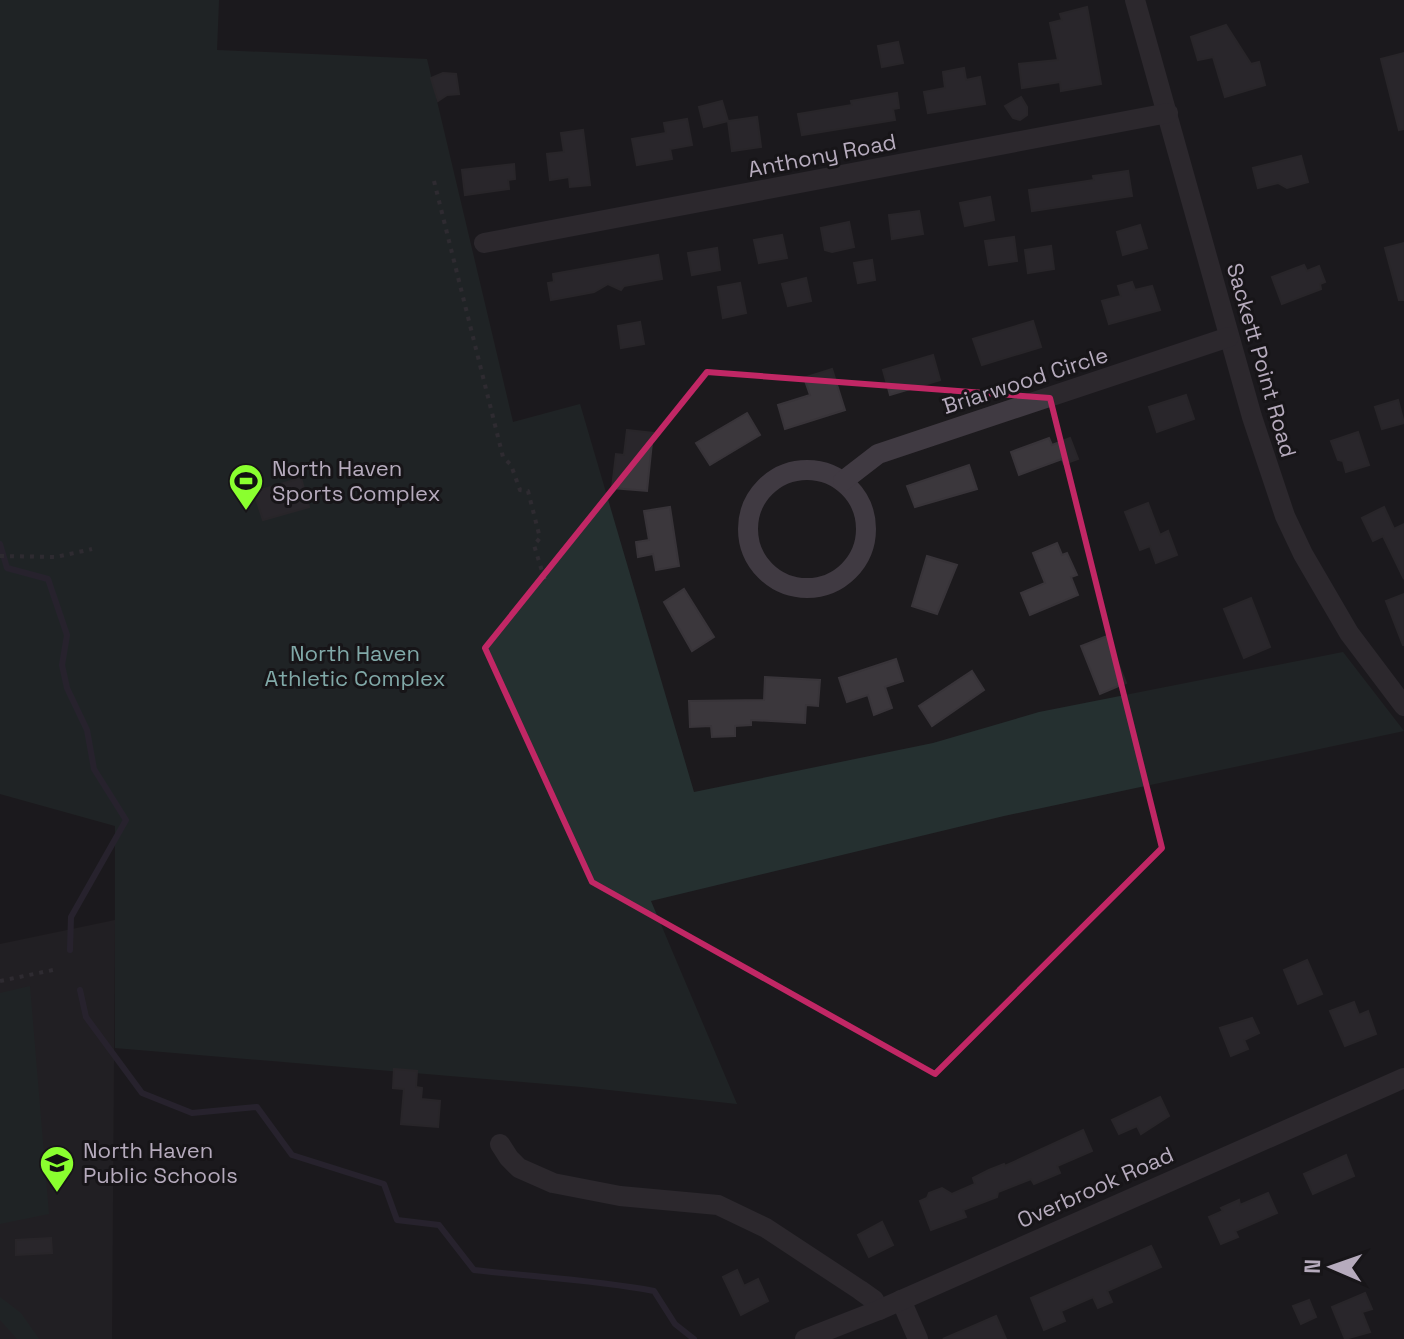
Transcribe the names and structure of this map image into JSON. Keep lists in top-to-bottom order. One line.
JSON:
{"streets":{"street":["Anthony Road","Sackett Point Road","Briarwood Circle","Overbrook Road"]},"crossings":[["Anthony Road","Sackett Point Road"],["Sackett Point Road","Briarwood Circle"]],"parks":["North Haven Athletic Complex"],"places":{"sports":["North Haven Sports Complex"],"school or university":["North Haven Public Schools"]},"north":"left"}
